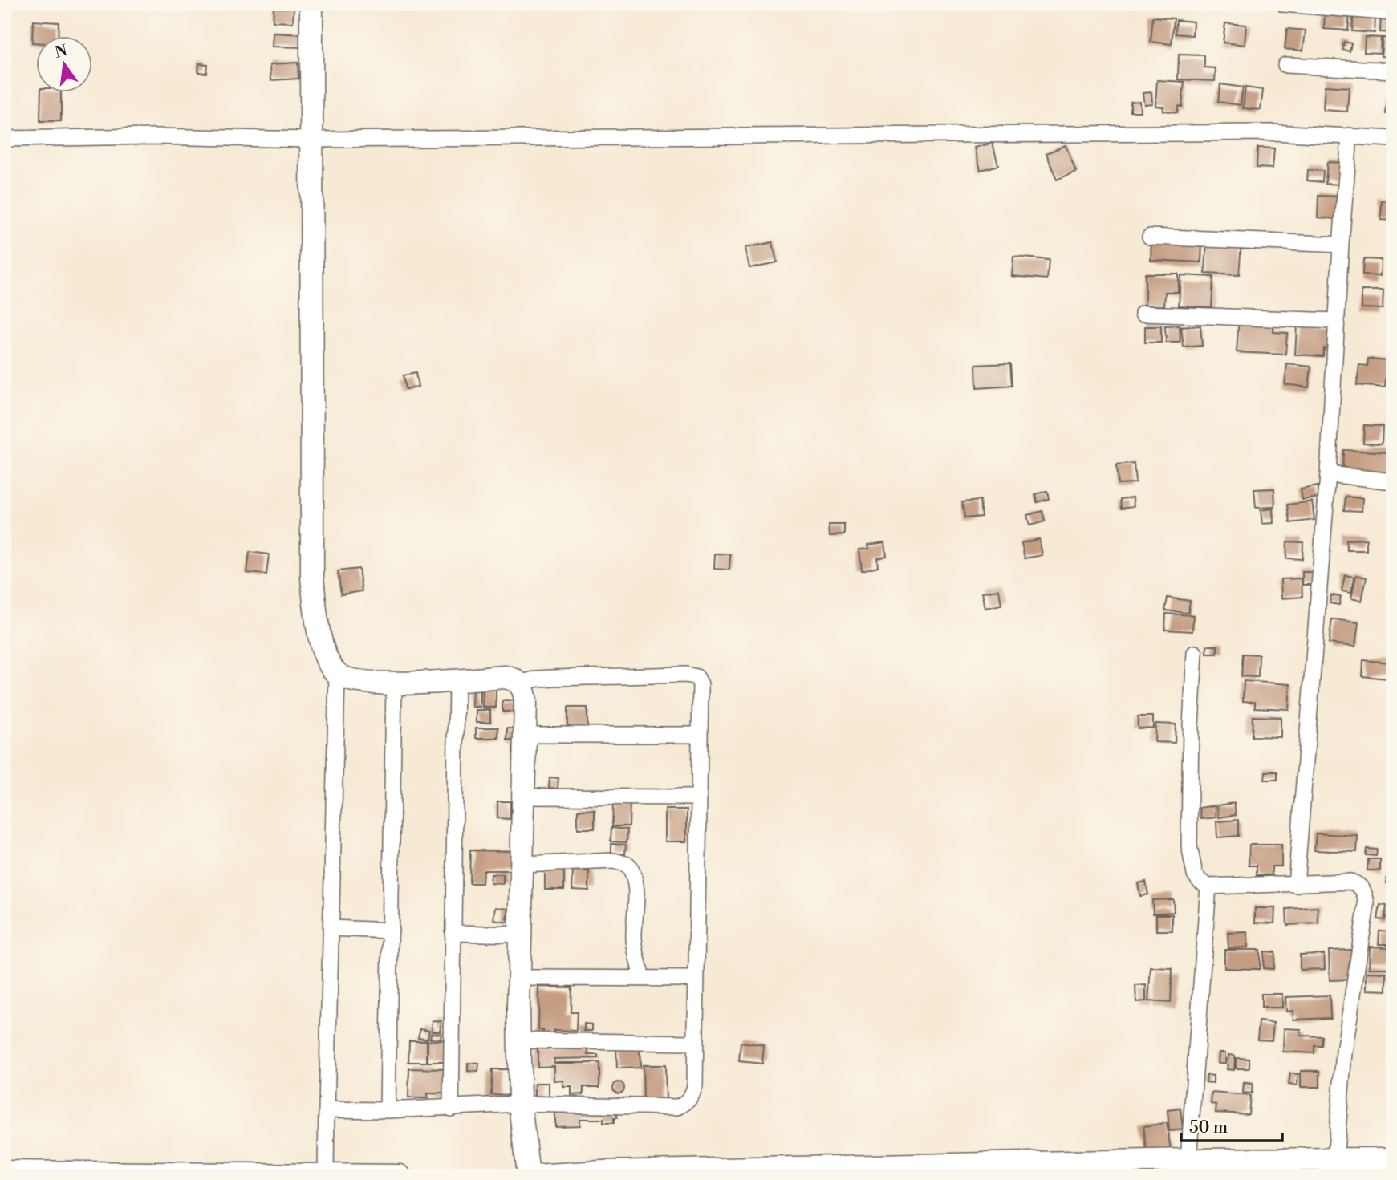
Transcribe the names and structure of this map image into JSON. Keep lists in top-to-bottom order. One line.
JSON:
{"scale_bar":"50 m","north":"top"}
